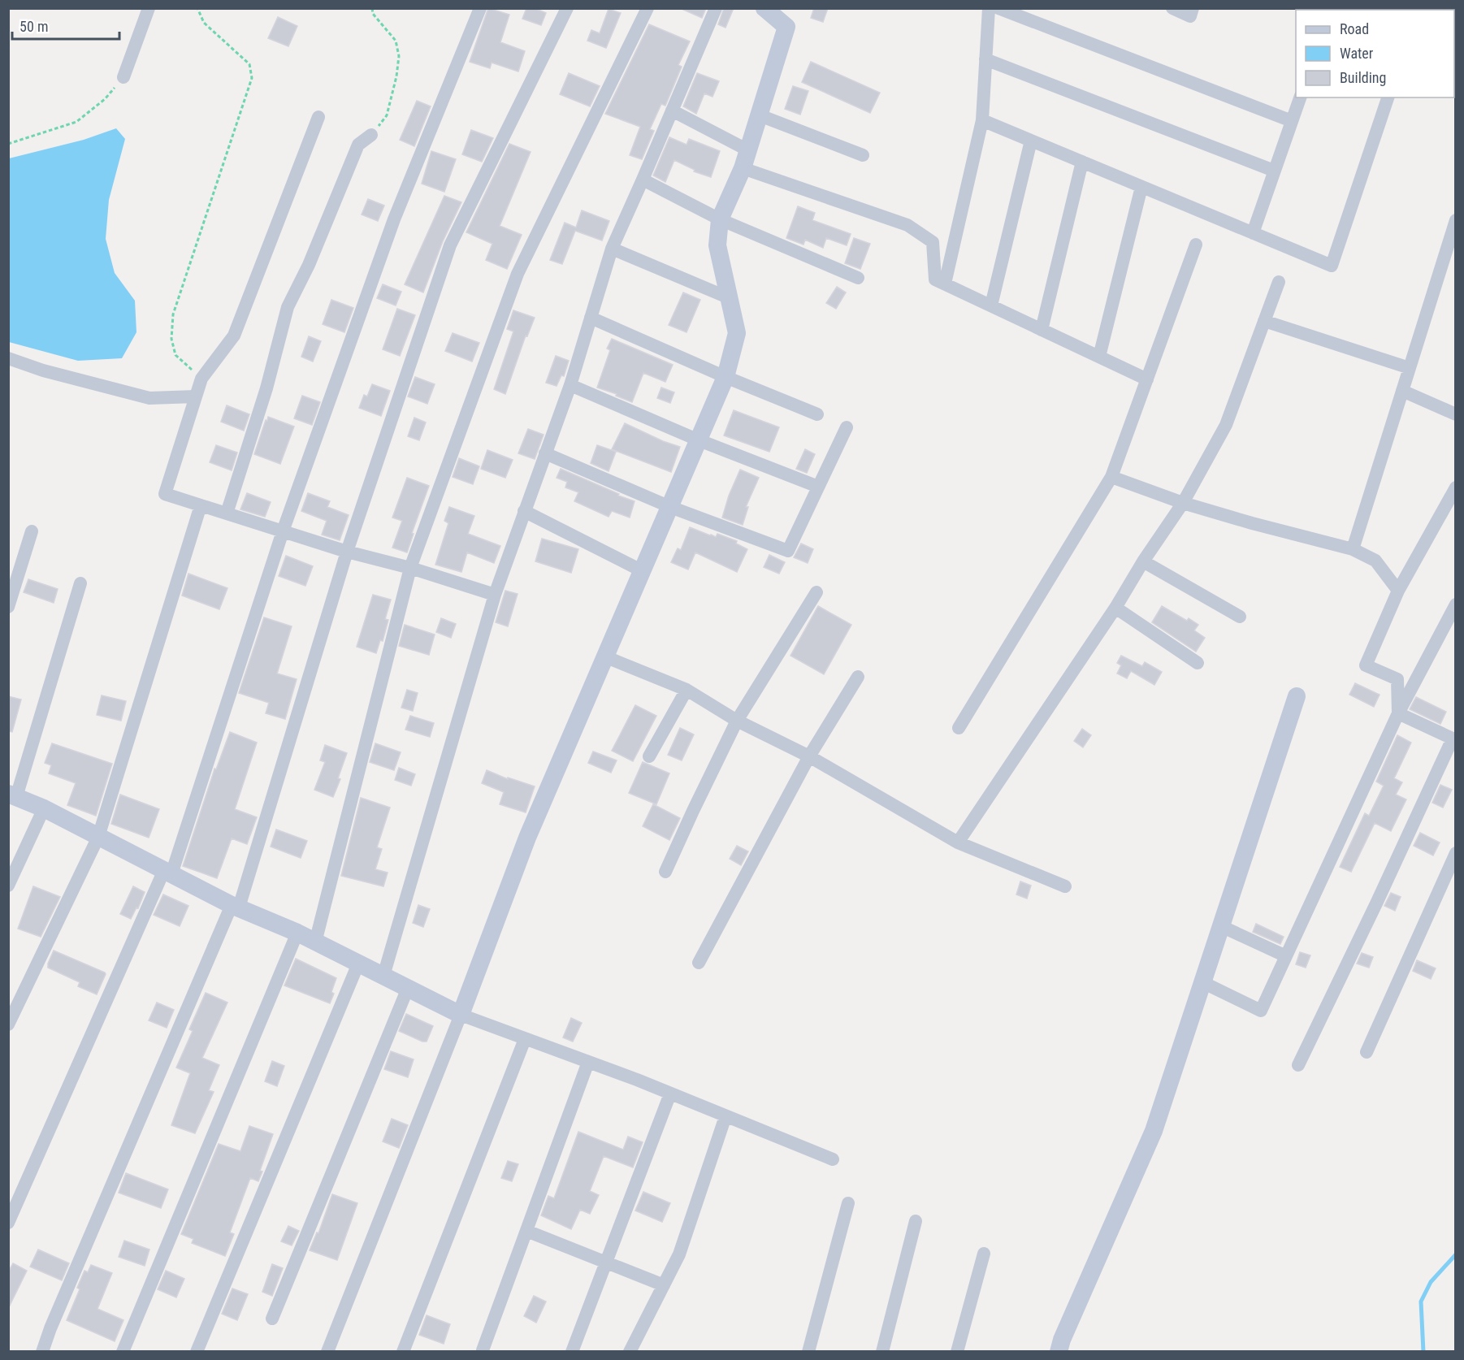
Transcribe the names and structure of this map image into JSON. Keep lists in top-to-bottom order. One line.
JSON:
{"legend":["Road","Water","Building"],"scale_bar":"50 m"}
